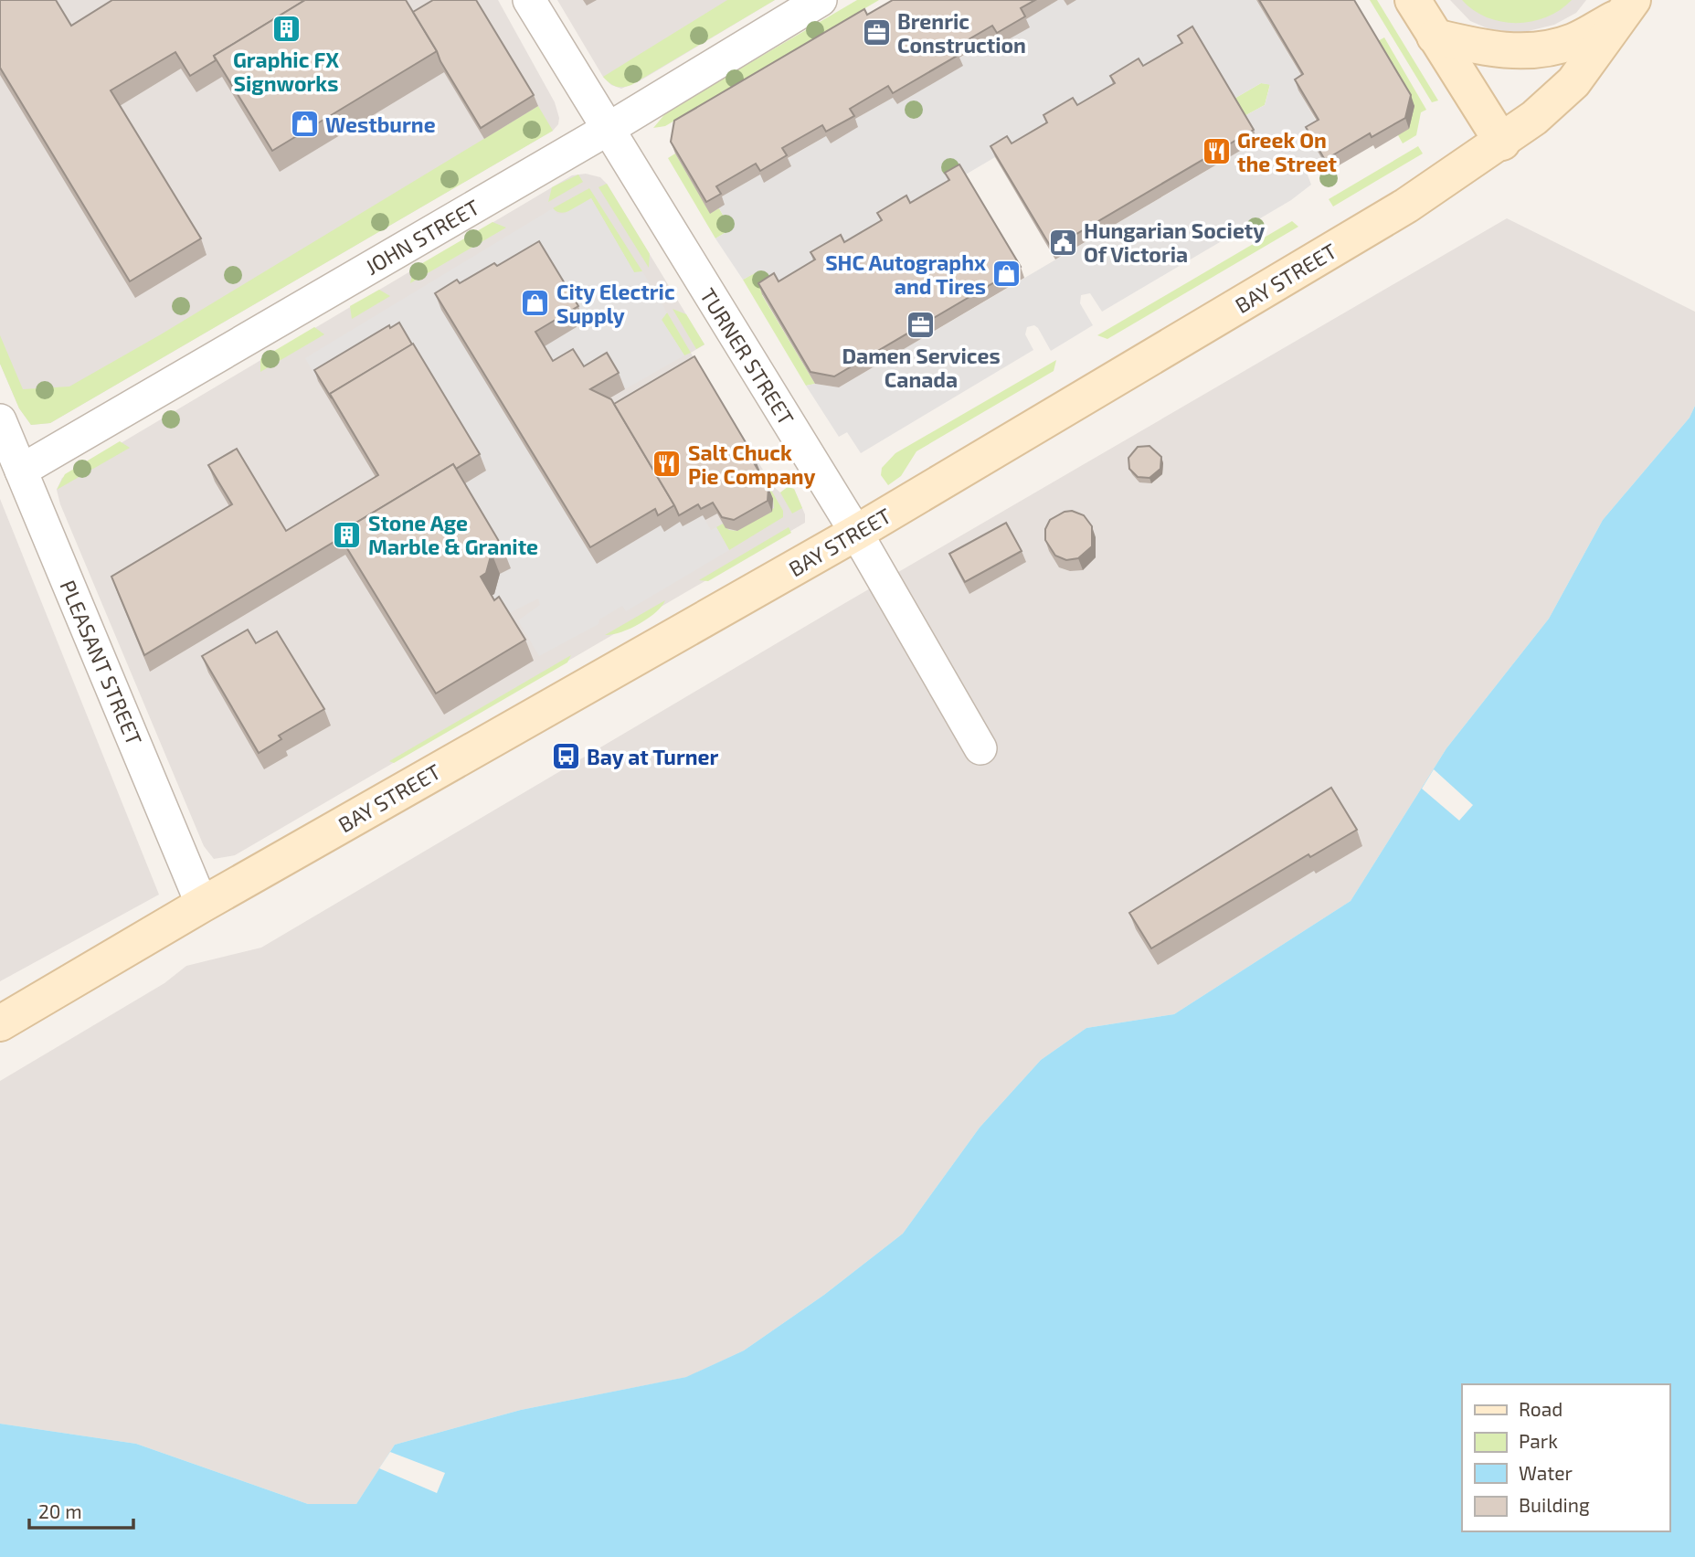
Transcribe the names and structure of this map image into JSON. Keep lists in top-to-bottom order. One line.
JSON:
{"streets":{"main road":["BAY STREET"],"street":["JOHN STREET","TURNER STREET","PLEASANT STREET"]},"crossings":[["JOHN STREET","TURNER STREET"],["JOHN STREET","PLEASANT STREET"],["BAY STREET","TURNER STREET"],["BAY STREET","PLEASANT STREET"]],"places":{"building":["Graphic FX Signworks","Stone Age Marble & Granite"],"office":["Brenric Construction","Damen Services Canada"],"shop":["Westburne","SHC Autographx and Tires","City Electric Supply"],"restaurant":["Greek On the Street","Salt Chuck Pie Company"],"public building":["Hungarian Society Of Victoria"],"bus stop":["Bay at Turner"]},"legend":["Road","Park","Water","Building"],"scale_bar":"20 m"}
